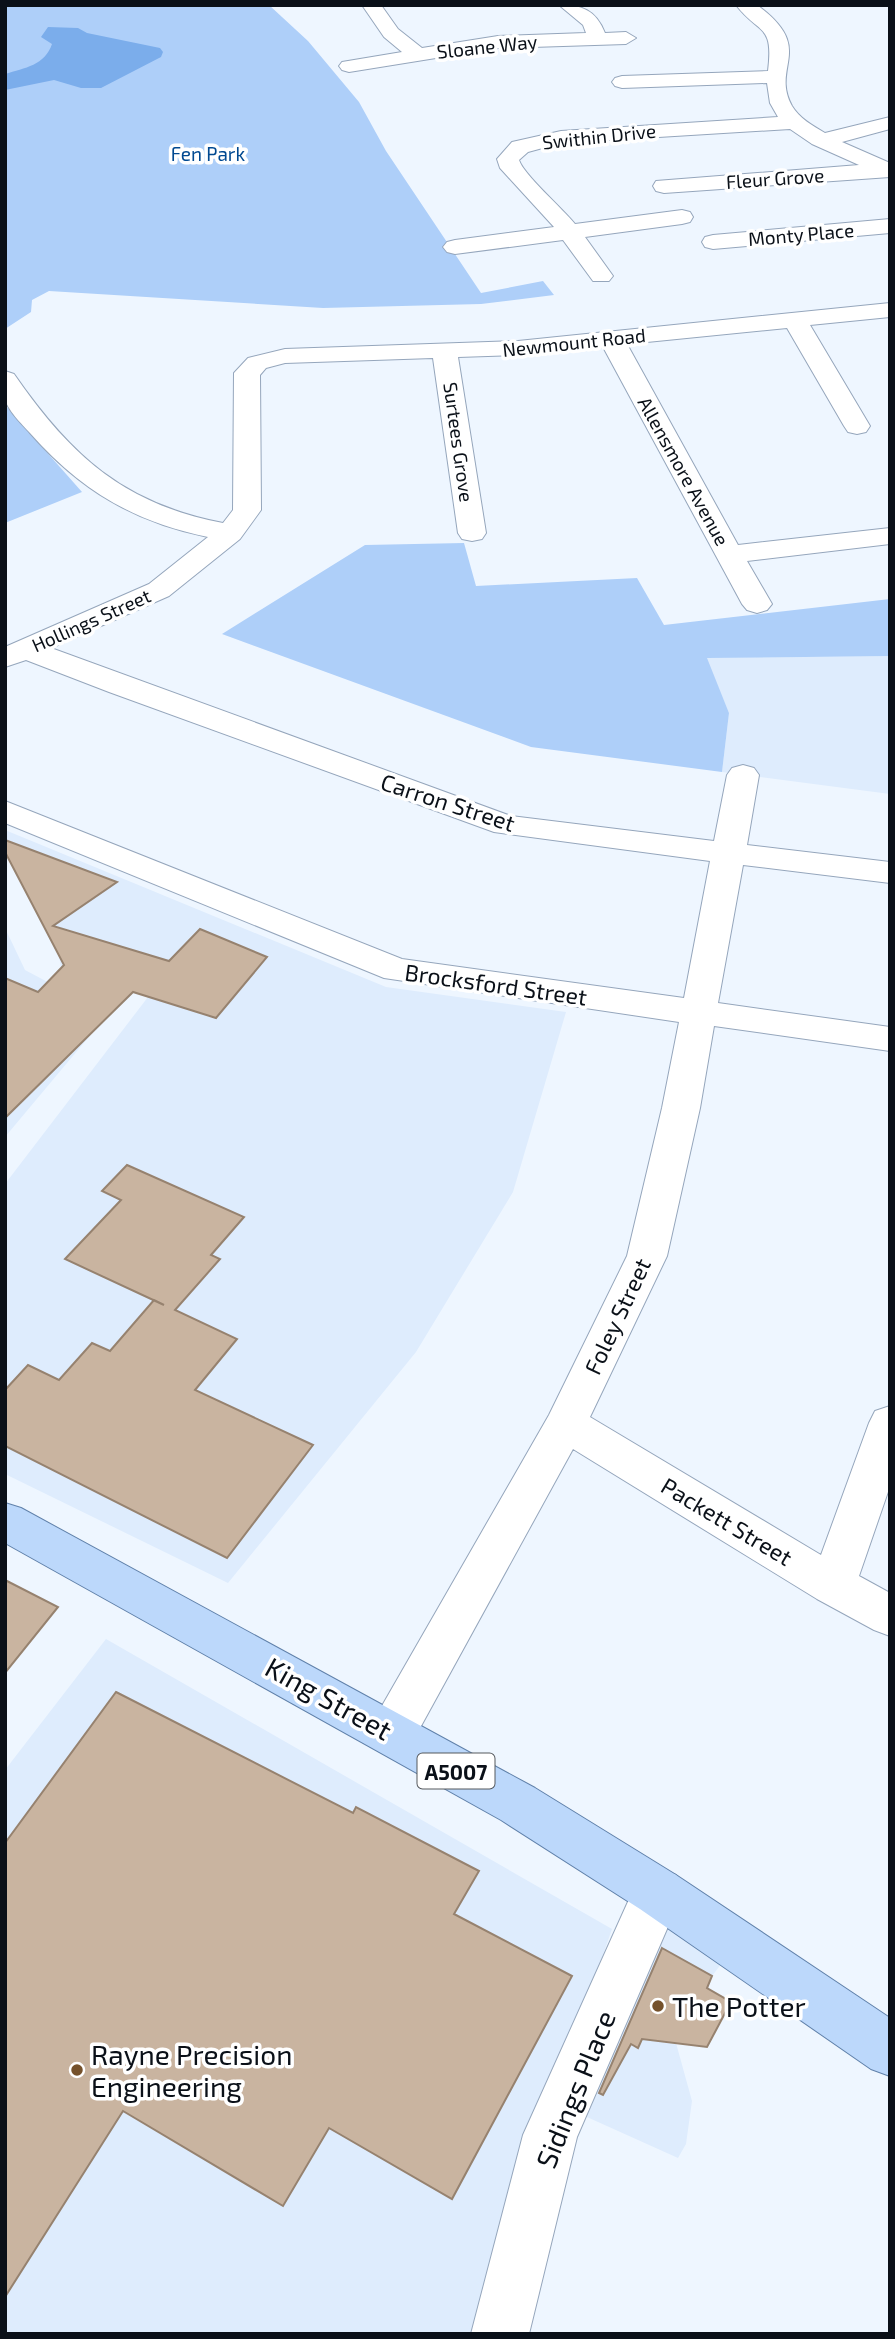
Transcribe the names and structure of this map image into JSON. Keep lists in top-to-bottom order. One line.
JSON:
{"streets":{"main road":["King Street","A5007"],"street":["Sloane Way","Swithin Drive","Fleur Grove","Monty Place","Newmount Road","Surtees Grove","Allensmore Avenue","Hollings Street","Carron Street","Brocksford Street","Foley Street","Packett Street","Sidings Place"]},"crossings":[["Newmount Road","Surtees Grove"],["Newmount Road","Allensmore Avenue"],["Newmount Road","Hollings Street"],["Hollings Street","Carron Street"],["Carron Street","Foley Street"],["Brocksford Street","Foley Street"],["Foley Street","Packett Street"],["Foley Street","King Street"],["King Street","Sidings Place"]],"parks":["Fen Park"],"places":["The Potter","Rayne Precision Engineering"]}
